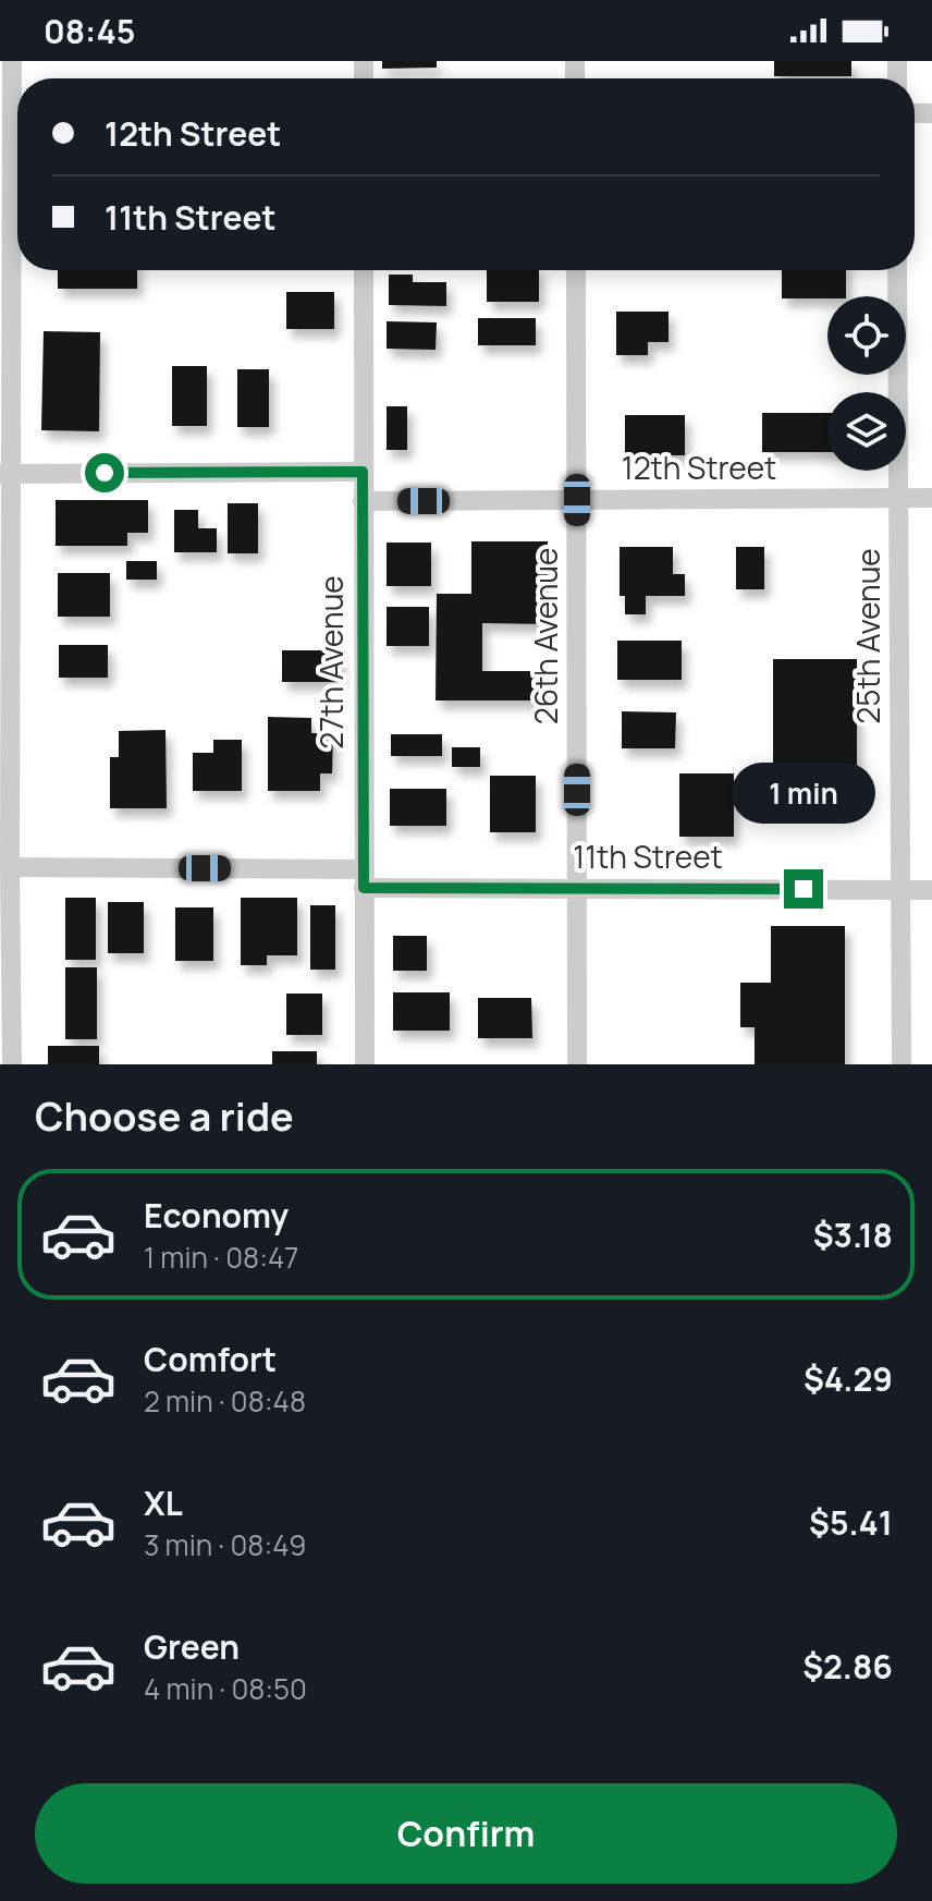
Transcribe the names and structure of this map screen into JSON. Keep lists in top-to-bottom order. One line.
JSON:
{"streets":{"street":["12th Street","26th Avenue","25th Avenue","27th Avenue","11th Street"]},"crossings":[["12th Street","26th Avenue"],["12th Street","25th Avenue"],["12th Street","27th Avenue"],["26th Avenue","11th Street"],["25th Avenue","11th Street"],["27th Avenue","11th Street"]],"page":{"status":"08:45","banner":["12th Street","11th Street"],"bubble":"1 min","heading":"Choose a ride","list":[{"name":"Economy","note":"1 min · 08:47","value":"$3.18"},{"name":"Comfort","note":"2 min · 08:48","value":"$4.29"},{"name":"XL","note":"3 min · 08:49","value":"$5.41"},{"name":"Green","note":"4 min · 08:50","value":"$2.86"}],"buttons":"Confirm"}}
